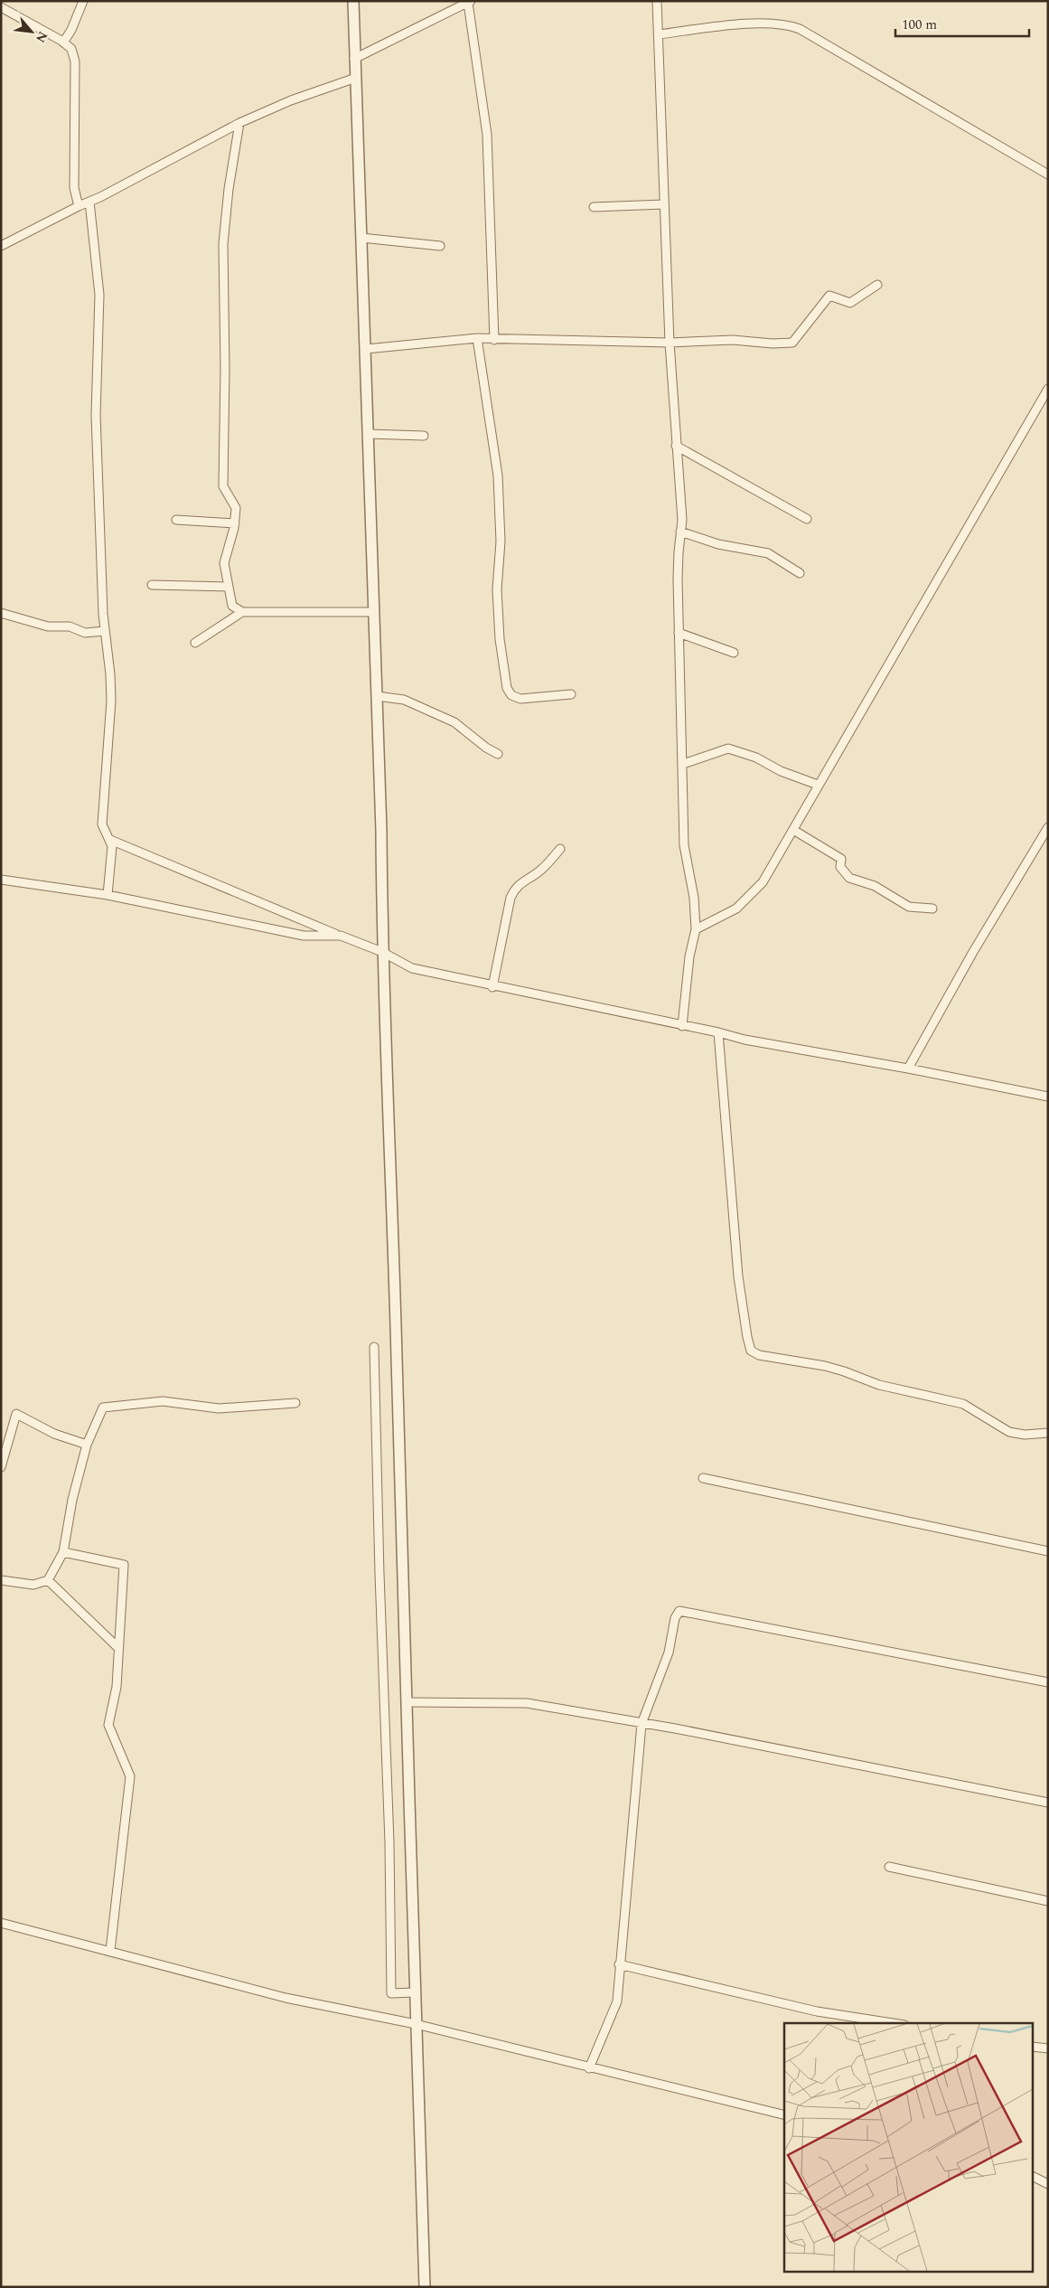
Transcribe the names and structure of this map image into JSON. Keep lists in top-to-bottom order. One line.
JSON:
{"scale_bar":"100 m","north":"bottom right"}
